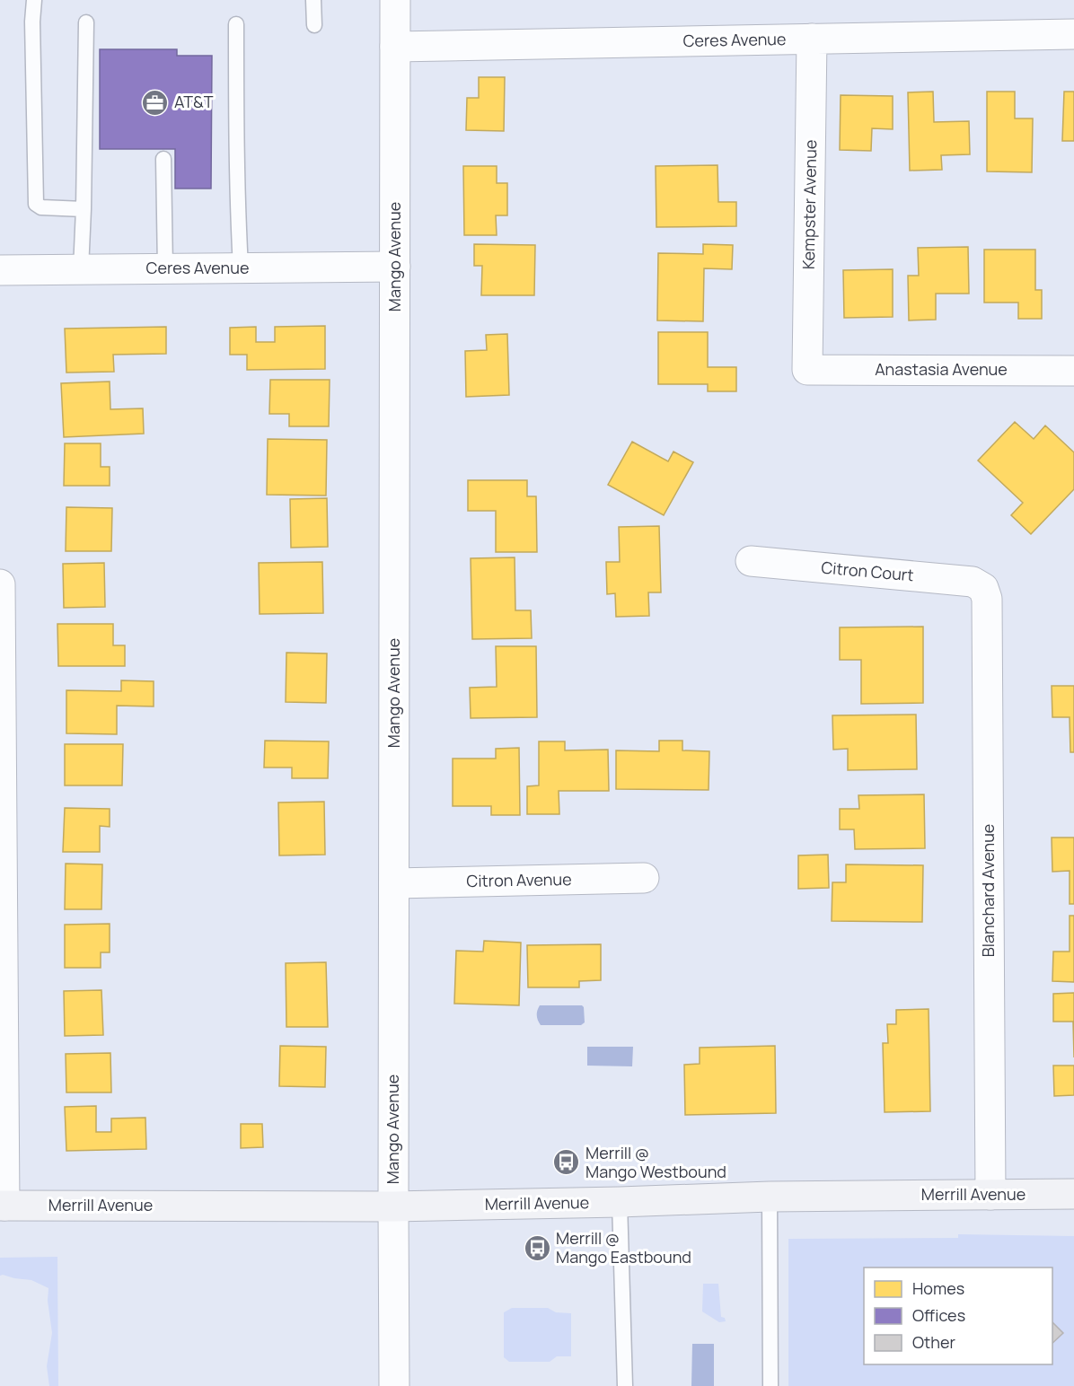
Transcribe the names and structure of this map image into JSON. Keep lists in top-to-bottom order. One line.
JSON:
{"streets":{"main road":["Merrill Avenue"],"street":["Ceres Avenue","Kempster Avenue","Mango Avenue","Anastasia Avenue","Citron Court","Citron Avenue","Blanchard Avenue"]},"crossings":[["Ceres Avenue","Kempster Avenue"],["Ceres Avenue","Mango Avenue"],["Kempster Avenue","Anastasia Avenue"],["Mango Avenue","Citron Avenue"],["Mango Avenue","Merrill Avenue"],["Citron Court","Blanchard Avenue"],["Blanchard Avenue","Merrill Avenue"]],"places":{"office":["AT&T"],"bus stop":["Merrill @ Mango Westbound","Merrill @ Mango Eastbound"]},"legend":["Homes","Offices","Other"]}
